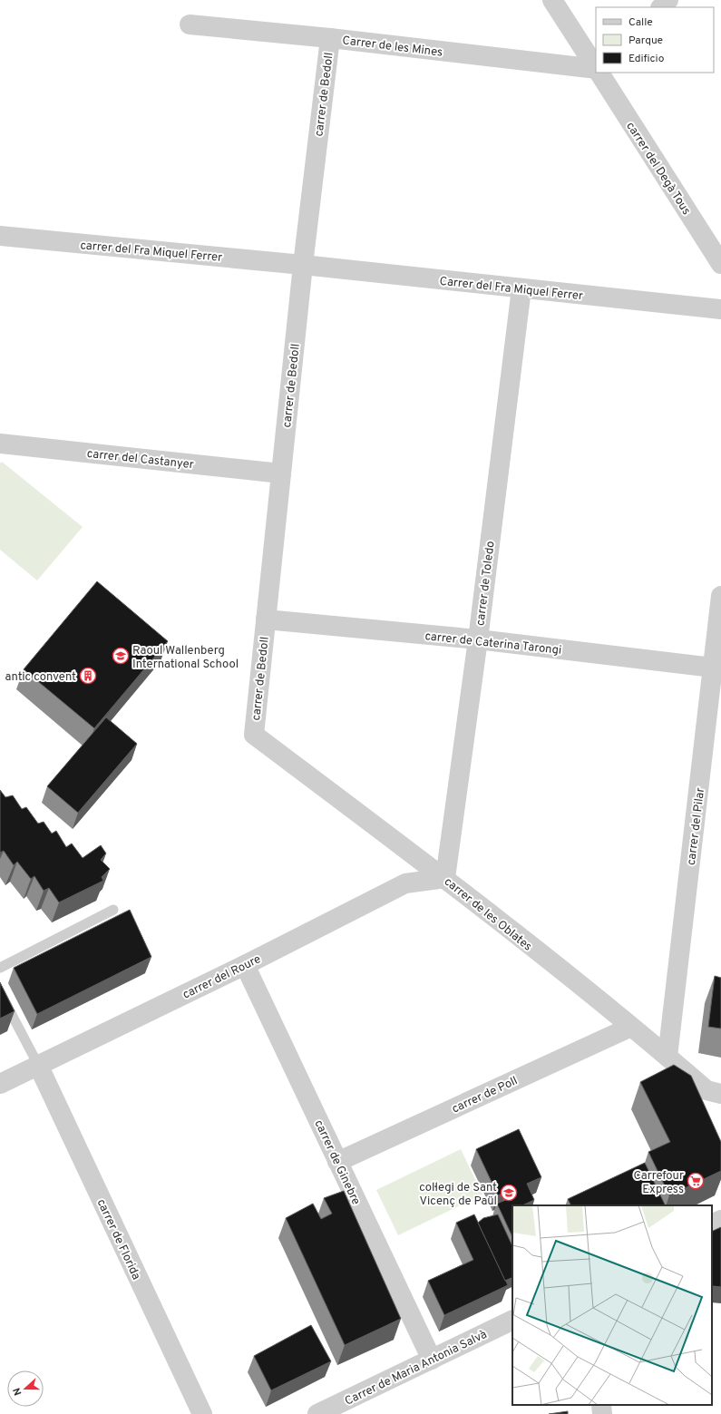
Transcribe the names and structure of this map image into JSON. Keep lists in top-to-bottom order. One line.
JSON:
{"streets":{"street":["Carrer de les Mines","carrer de Bedoll","carrer del Degà Tous","carrer del Fra Miquel Ferrer","Carrer del Fra Miquel Ferrer","carrer del Castanyer","carrer de Toledo","carrer de Caterina Tarongi","carrer del Pilar","carrer de les Oblates","carrer del Roure","carrer de Poll","carrer de Ginebre","carrer de Florida","Carrer de Maria Antonia Salvà"]},"crossings":[["Carrer de les Mines","carrer de Bedoll"],["carrer de Bedoll","carrer del Fra Miquel Ferrer"],["carrer de Bedoll","Carrer del Fra Miquel Ferrer"],["carrer de Bedoll","carrer del Castanyer"],["carrer de Bedoll","carrer de Caterina Tarongi"],["carrer de Bedoll","carrer de les Oblates"],["carrer del Fra Miquel Ferrer","Carrer del Fra Miquel Ferrer"],["Carrer del Fra Miquel Ferrer","carrer de Toledo"],["carrer de Toledo","carrer de Caterina Tarongi"],["carrer de Toledo","carrer de les Oblates"],["carrer de Toledo","carrer del Roure"],["carrer de Caterina Tarongi","carrer del Pilar"],["carrer del Pilar","carrer de les Oblates"],["carrer de les Oblates","carrer del Roure"],["carrer de les Oblates","carrer de Poll"],["carrer del Roure","carrer de Ginebre"],["carrer del Roure","carrer de Florida"],["carrer de Poll","carrer de Ginebre"],["carrer de Ginebre","Carrer de Maria Antonia Salvà"]],"places":{"school or university":["Raoul Wallenberg International School","col·legi de Sant Vicenç de Paül"],"building":["antic convent"],"supermarket":["Carrefour Express"]},"legend":["Calle","Parque","Edificio"],"north":"left"}
